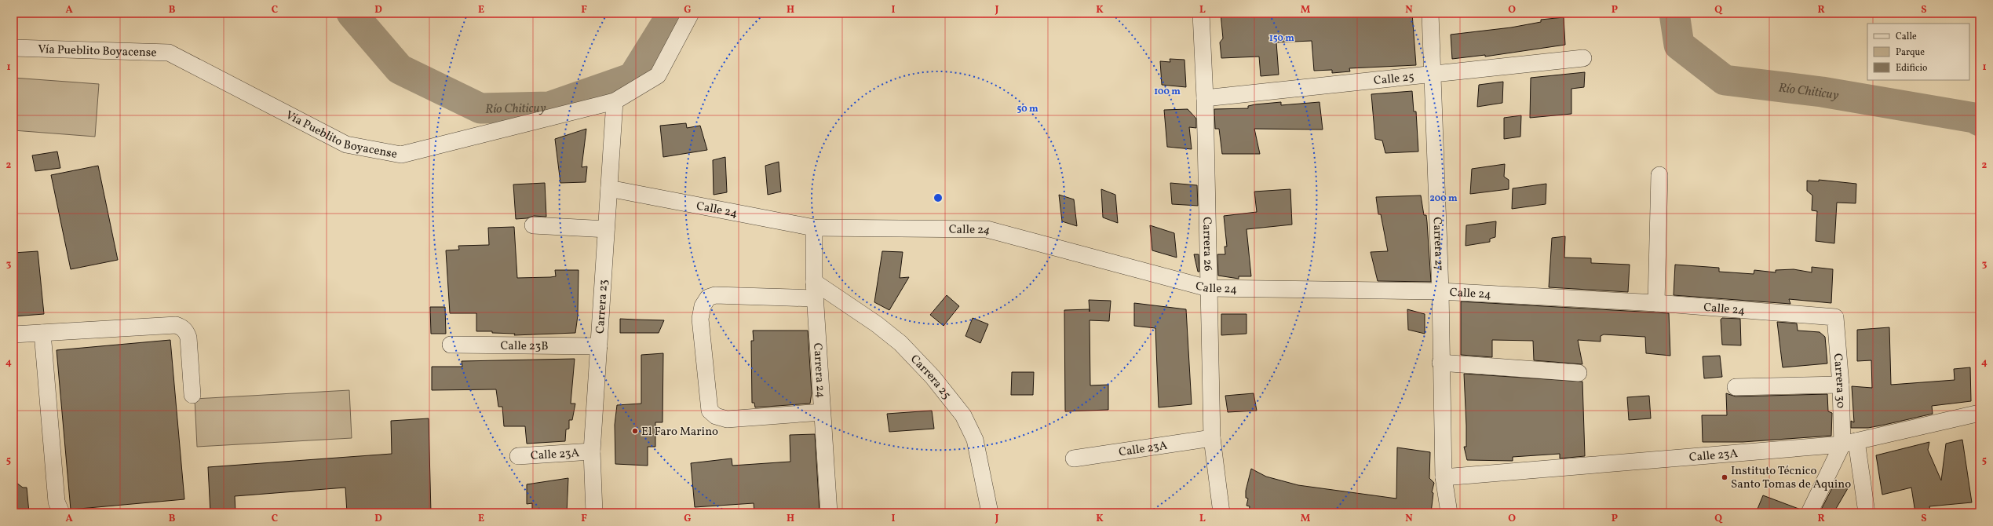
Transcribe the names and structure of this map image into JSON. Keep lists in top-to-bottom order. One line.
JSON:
{"streets":{"street":["Vía Pueblito Boyacense","Calle 25","Calle 24","Carrera 26","Carrera 27","Carrera 23","Calle 23B","Carrera 24","Carrera 25","Carrera 30","Calle 23A"]},"crossings":[["Vía Pueblito Boyacense","Carrera 23"],["Calle 25","Carrera 26"],["Calle 25","Carrera 27"],["Calle 24","Carrera 26"],["Calle 24","Carrera 27"],["Calle 24","Carrera 23"],["Calle 24","Carrera 24"],["Calle 24","Carrera 30"],["Carrera 26","Calle 23A"],["Carrera 27","Calle 23A"],["Carrera 23","Calle 23B"],["Carrera 23","Calle 23A"],["Carrera 24","Carrera 25"],["Carrera 30","Calle 23A"]],"water":["Río Chiticuy"],"places":["El Faro Marino","Instituto Técnico Santo Tomas de Aquino"],"legend":["Calle","Parque","Edificio"],"grid":{"columns":["A","B","C","D","E","F","G","H","I","J","K","L","M","N","O","P","Q","R","S"],"rows":["1","2","3","4","5"]},"rings":["150 m","100 m","50 m","200 m"]}
